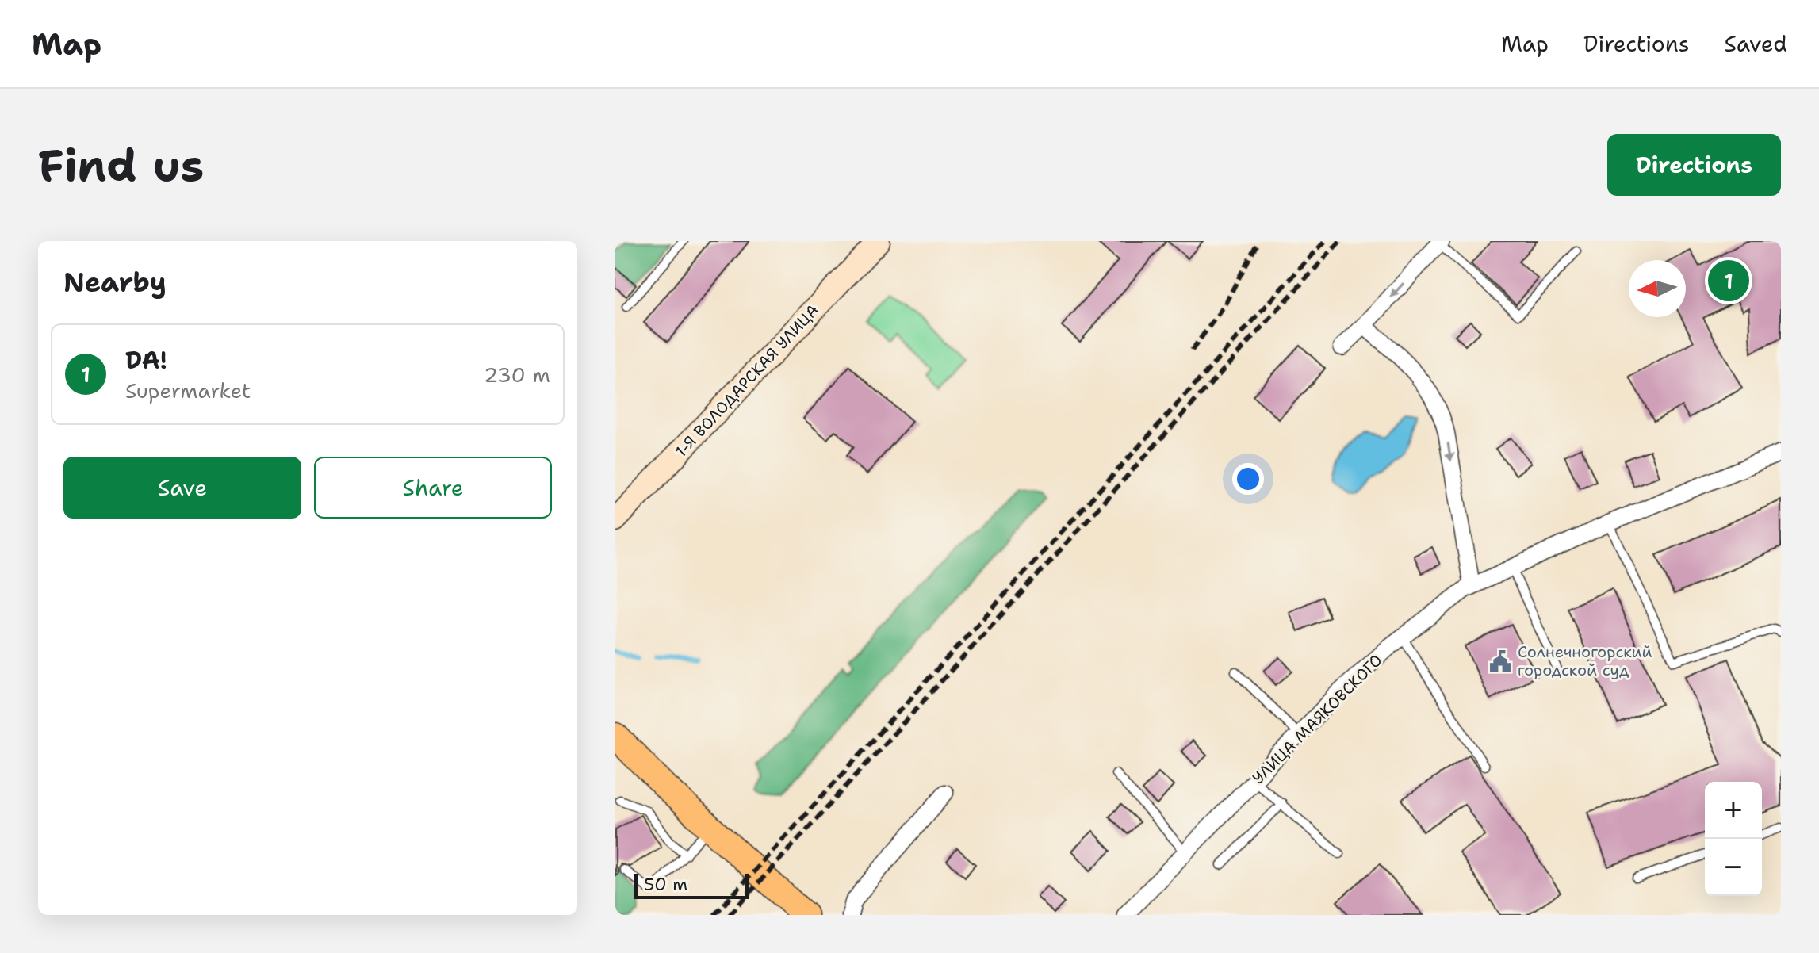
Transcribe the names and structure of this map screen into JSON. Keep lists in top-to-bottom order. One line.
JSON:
{"streets":{"street":["1-Я ВОЛОДАРСКАЯ УЛИЦА","УЛИЦА МАЯКОВСКОГО"]},"places":{"public building":["Солнечногорский городской суд"]},"scale_bar":"50 m","north":"left","page":{"header":"Map","nav":["Map","Directions","Saved"],"buttons":["Directions",["Save","Share"]],"title":"Find us","heading":"Nearby","pins":"1","list":[{"mark":"1","name":"DA!","note":"Supermarket","value":"230 m"}],"map_buttons":["+","−"],"scale":"50 m"}}
